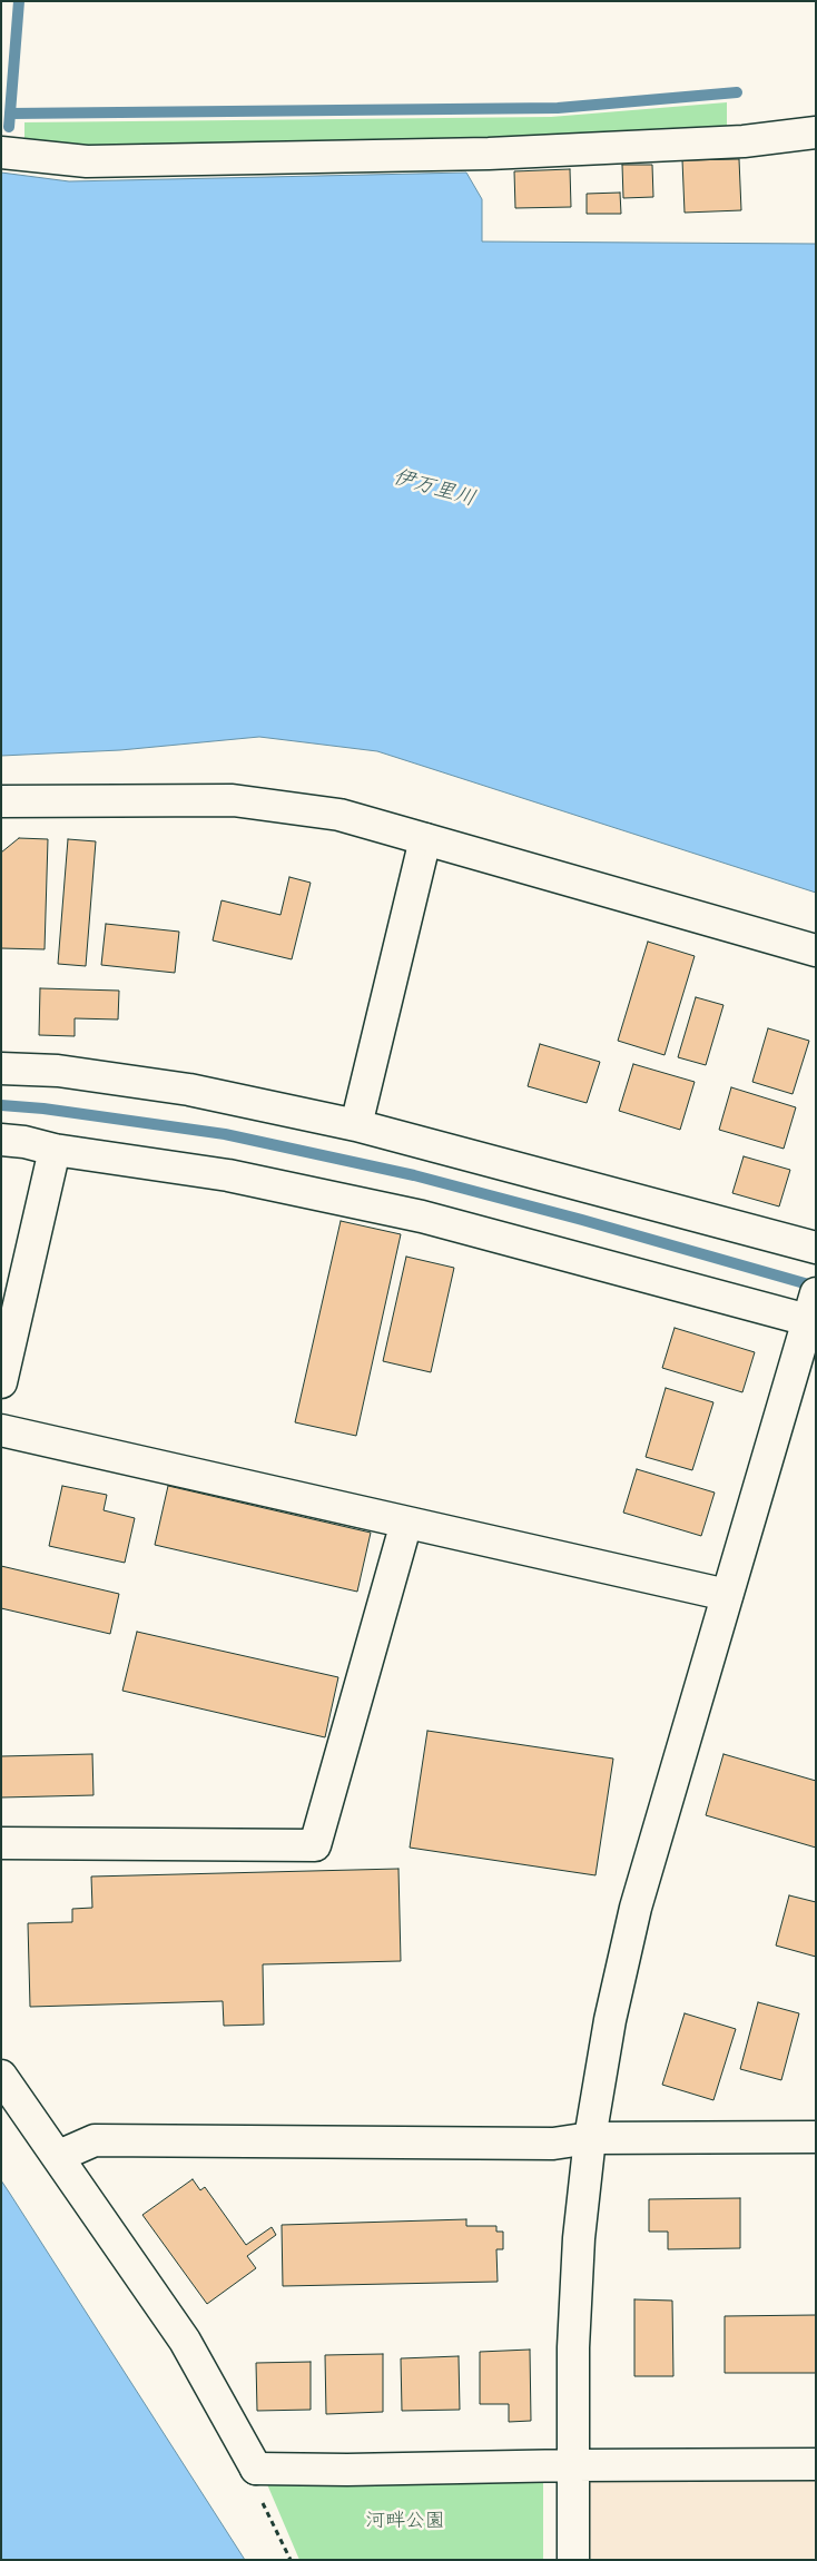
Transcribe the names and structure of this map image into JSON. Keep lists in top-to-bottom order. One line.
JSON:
{"water":["伊万里川"],"parks":["河畔公園"]}
